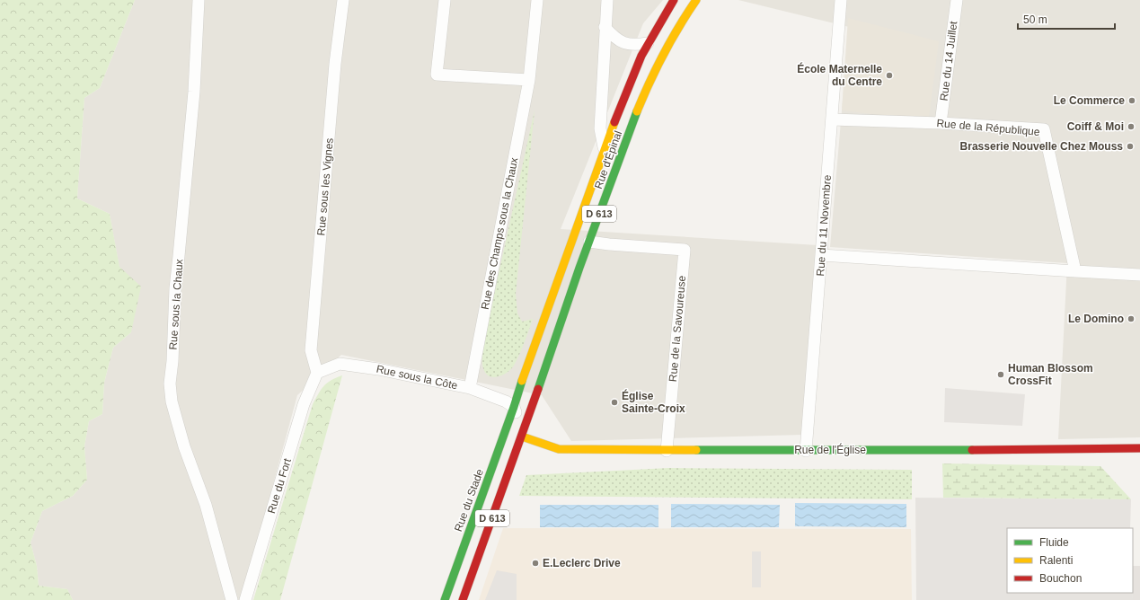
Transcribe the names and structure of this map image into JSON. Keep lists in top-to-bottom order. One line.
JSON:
{"streets":{"main road":["Rue d'Épinal","D 613","Rue de l'Église","Rue du Stade"],"street":["Rue du 14 Juillet","Rue de la République","Rue sous les Vignes","Rue du 11 Novembre","Rue des Champs sous la Chaux","Rue sous la Chaux","Rue de la Savoureuse","Rue sous la Côte","Rue du Fort"]},"crossings":[["Rue du 14 Juillet","Rue de la République"],["Rue de la République","Rue du 11 Novembre"],["Rue d'Épinal","D 613"],["Rue d'Épinal","Rue de la Savoureuse"],["Rue d'Épinal","Rue sous la Côte"],["Rue d'Épinal","Rue de l'Église"],["Rue d'Épinal","Rue du Stade"],["Rue sous les Vignes","Rue sous la Côte"],["Rue sous les Vignes","Rue du Fort"],["D 613","Rue de l'Église"],["Rue du 11 Novembre","Rue de l'Église"],["Rue des Champs sous la Chaux","Rue sous la Côte"],["Rue de la Savoureuse","Rue de l'Église"],["Rue sous la Côte","Rue du Fort"],["Rue sous la Côte","Rue du Stade"]],"places":["École Maternelle du Centre","Le Commerce","Coiff & Moi","Brasserie Nouvelle Chez Mouss","Le Domino","Human Blossom CrossFit","Église Sainte-Croix","E.Leclerc Drive"],"legend":["Fluide","Ralenti","Bouchon"],"scale_bar":"50 m"}
